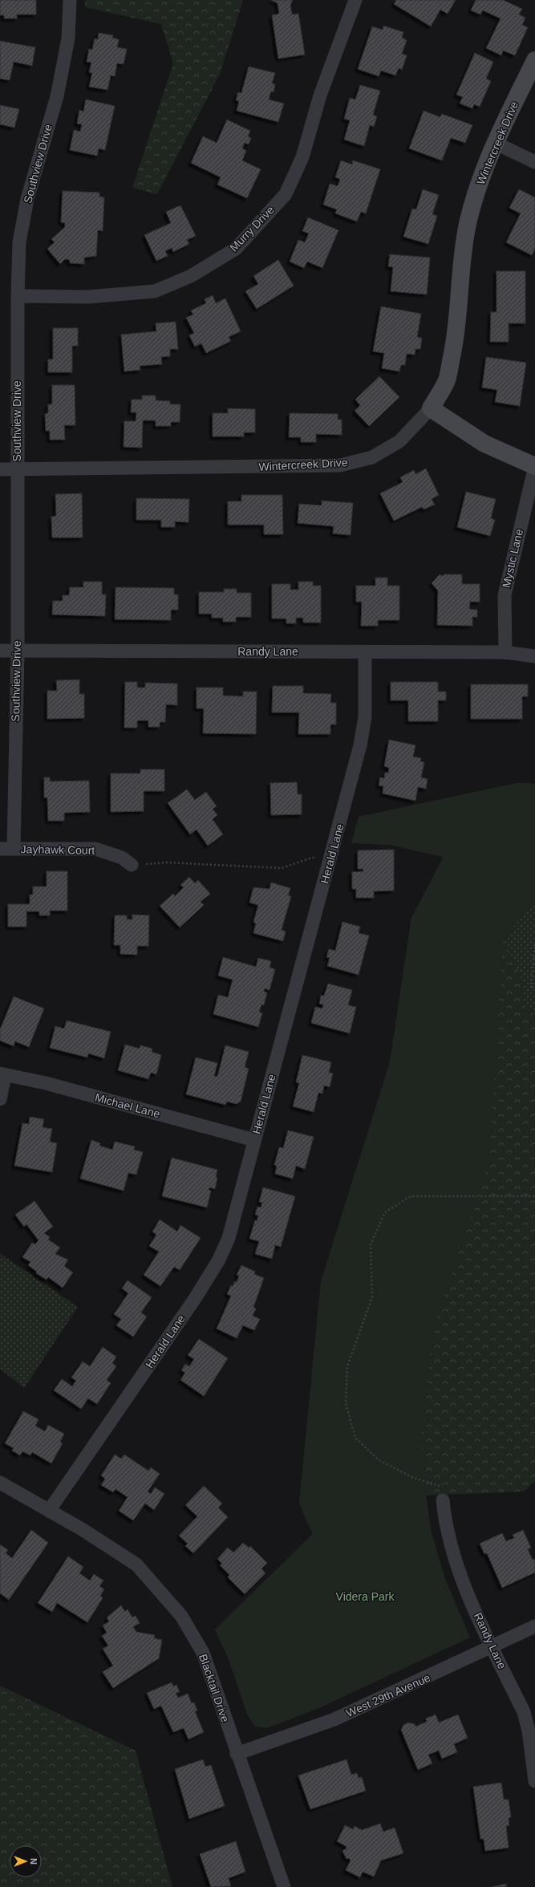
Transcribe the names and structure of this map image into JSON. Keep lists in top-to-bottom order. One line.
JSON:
{"streets":{"street":["Wintercreek Drive","Southview Drive","Murry Drive","Mystic Lane","Randy Lane","Jayhawk Court","Herald Lane","Michael Lane","Blacktail Drive","West 29th Avenue"]},"crossings":[["Wintercreek Drive","Southview Drive"],["Southview Drive","Murry Drive"],["Southview Drive","Randy Lane"],["Southview Drive","Jayhawk Court"],["Mystic Lane","Randy Lane"],["Randy Lane","Herald Lane"],["Randy Lane","West 29th Avenue"],["Herald Lane","Michael Lane"],["Herald Lane","Blacktail Drive"],["Blacktail Drive","West 29th Avenue"]],"parks":["Videra Park"],"north":"right"}
